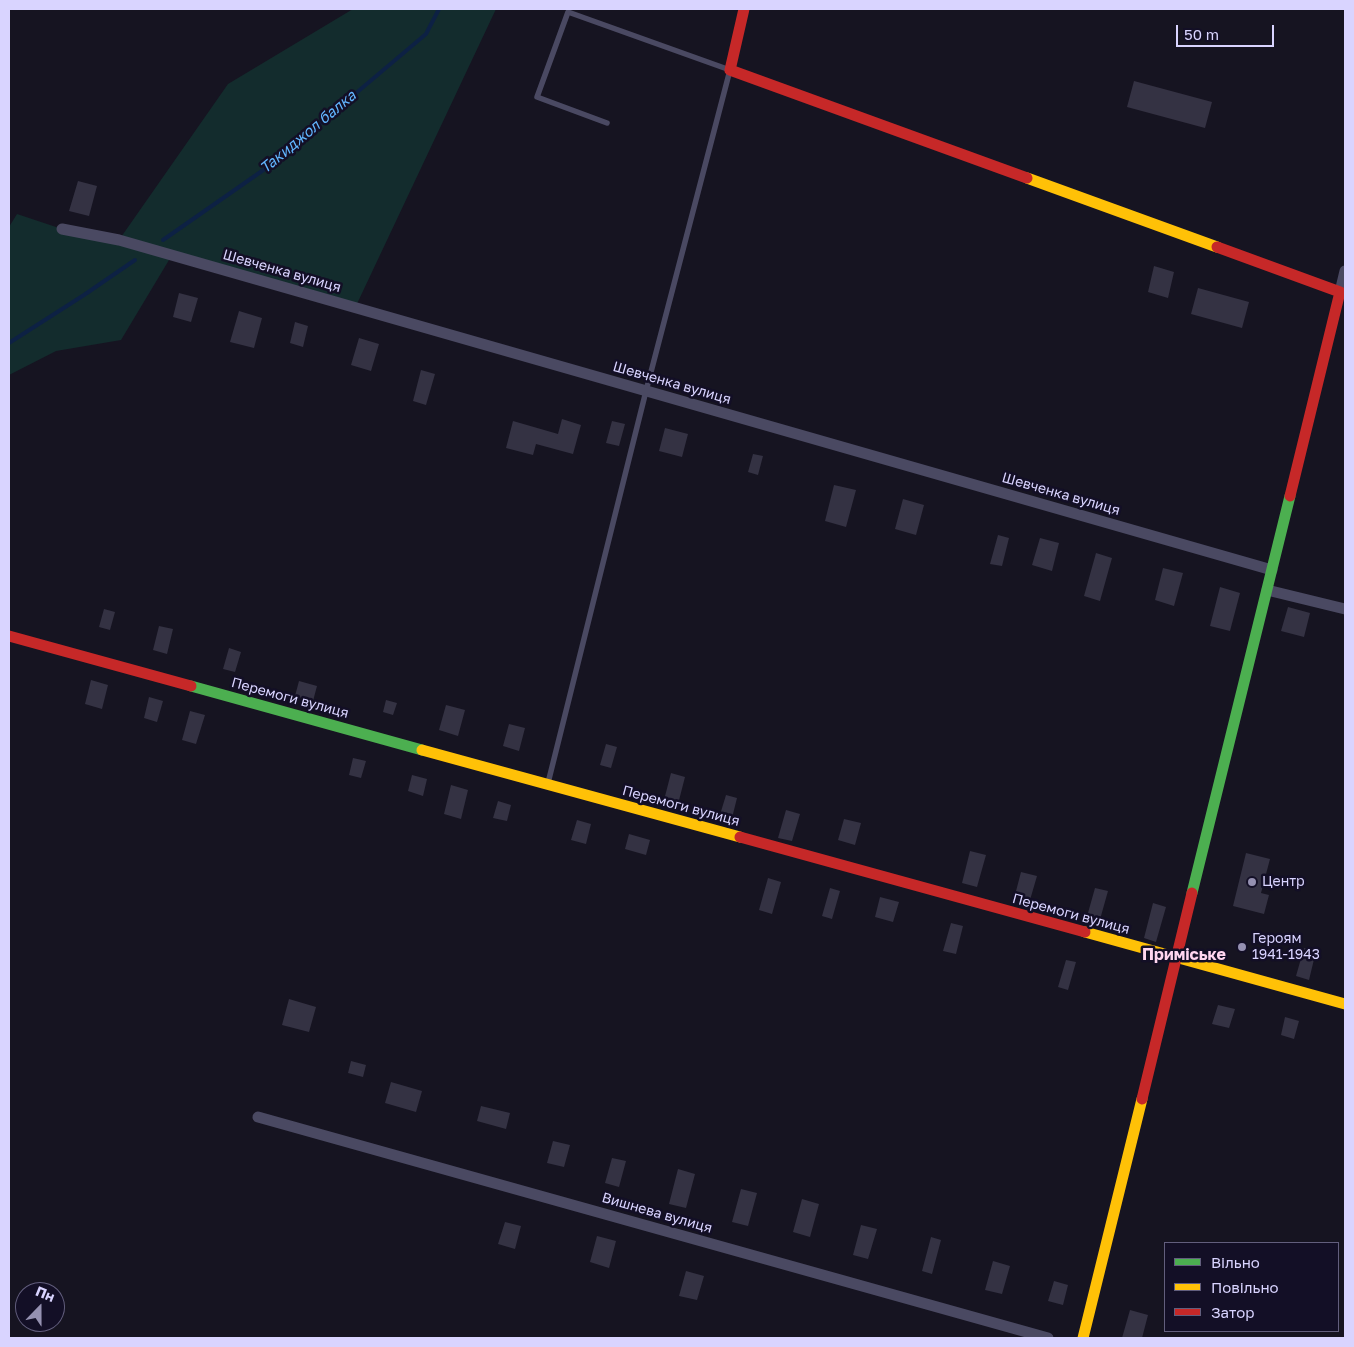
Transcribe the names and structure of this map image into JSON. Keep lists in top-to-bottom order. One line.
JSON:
{"streets":{"street":["Шевченка вулиця","Перемоги вулиця","Вишнева вулиця"]},"districts":["Приміське"],"water":["Такиджол балка"],"places":["Центр","Героям 1941-1943"],"legend":["Вільно","Повільно","Затор"],"scale_bar":"50 m","north":"top"}
